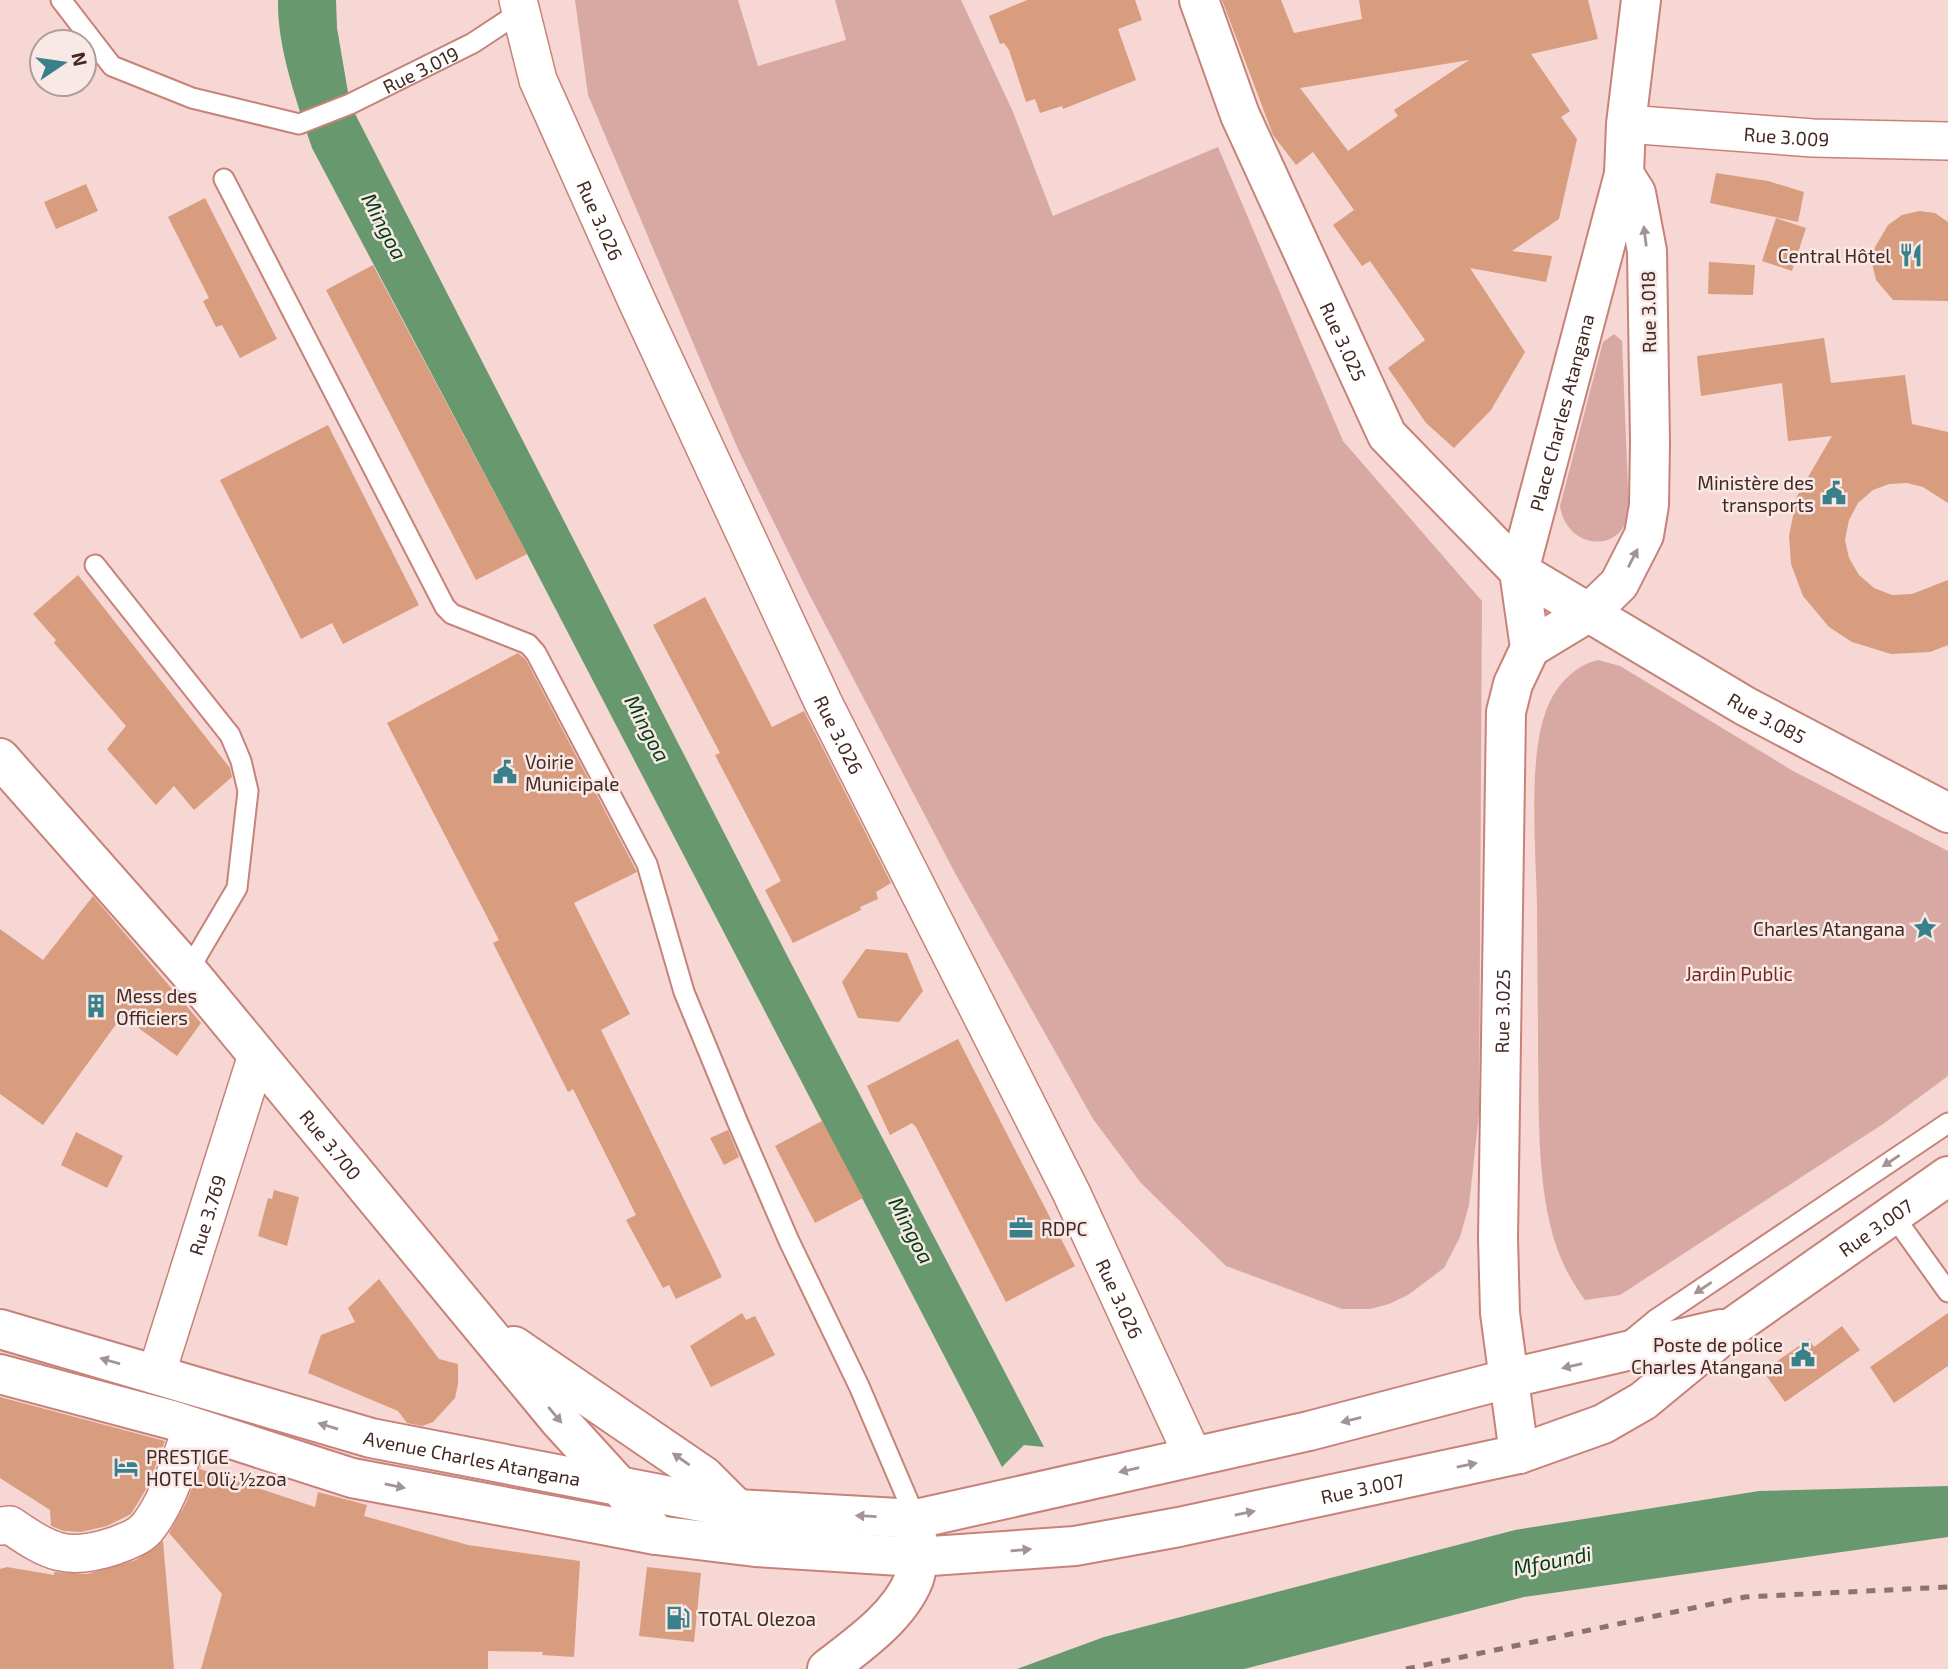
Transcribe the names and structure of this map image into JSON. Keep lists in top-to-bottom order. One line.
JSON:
{"streets":{"main road":["Rue 3.018","Rue 3.025","Place Charles Atangana","Rue 3.085","Rue 3.700","Rue 3.007","Avenue Charles Atangana"],"street":["Rue 3.009","Rue 3.026","Rue 3.769"],"lane":["Rue 3.019"]},"crossings":[["Rue 3.019","Rue 3.026"],["Rue 3.009","Rue 3.018"],["Rue 3.026","Rue 3.007"],["Rue 3.018","Place Charles Atangana"],["Rue 3.018","Rue 3.085"],["Rue 3.025","Place Charles Atangana"],["Rue 3.025","Rue 3.007"],["Rue 3.700","Rue 3.769"],["Rue 3.700","Avenue Charles Atangana"],["Rue 3.769","Avenue Charles Atangana"],["Rue 3.007","Avenue Charles Atangana"]],"one_way":["Rue 3.018"],"water":["Mingoa","Mfoundi"],"parks":["Jardin Public"],"places":{"restaurant":["Central Hôtel"],"public building":["Ministère des transports","Voirie Municipale","Poste de police Charles Atangana"],"place":["Charles Atangana"],"building":["Mess des Officiers"],"office":["RDPC"],"hotel":["PRESTIGE HOTEL Olï¿½zoa"],"fuel station":["TOTAL Olezoa"]},"north":"right"}
